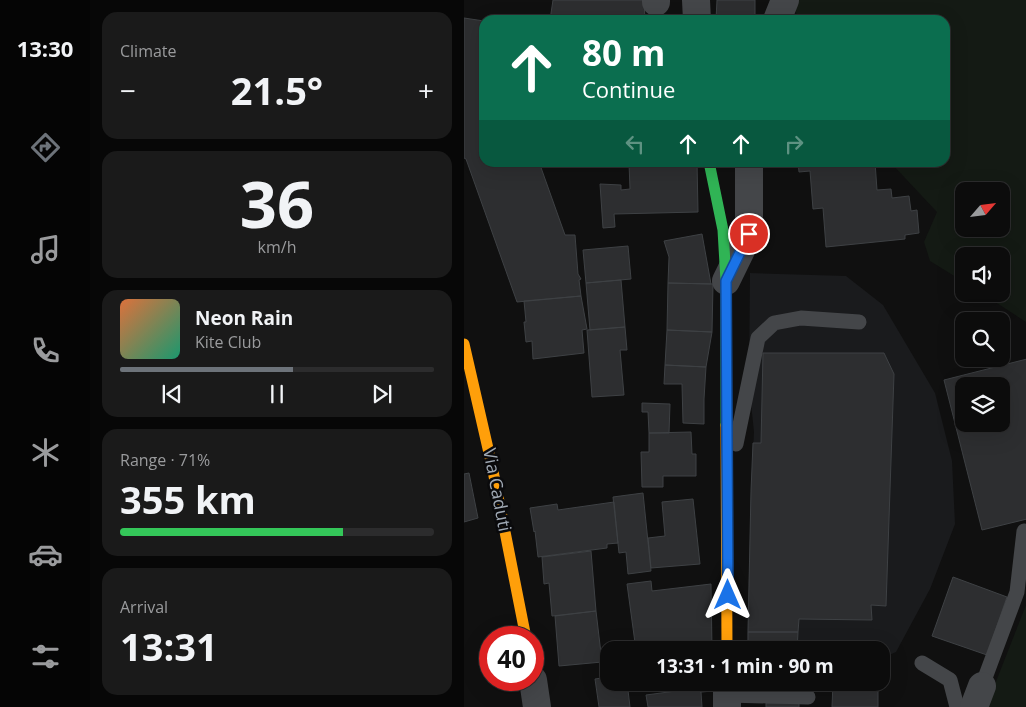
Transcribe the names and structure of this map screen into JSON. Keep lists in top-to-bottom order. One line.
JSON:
{"streets":{"street":["Via Caduti"]},"north":"top right","page":{"tabs":"13:30","tile":["Climate",["36","km/h"],["Range · 71%","355 km"],["Arrival","13:31"]],"turn":["80 m","Continue"],"heat":["−","21.5°","+"],"song":["Neon Rain","Kite Club"],"limit":"40","trip":"13:31 · 1 min · 90 m"}}
